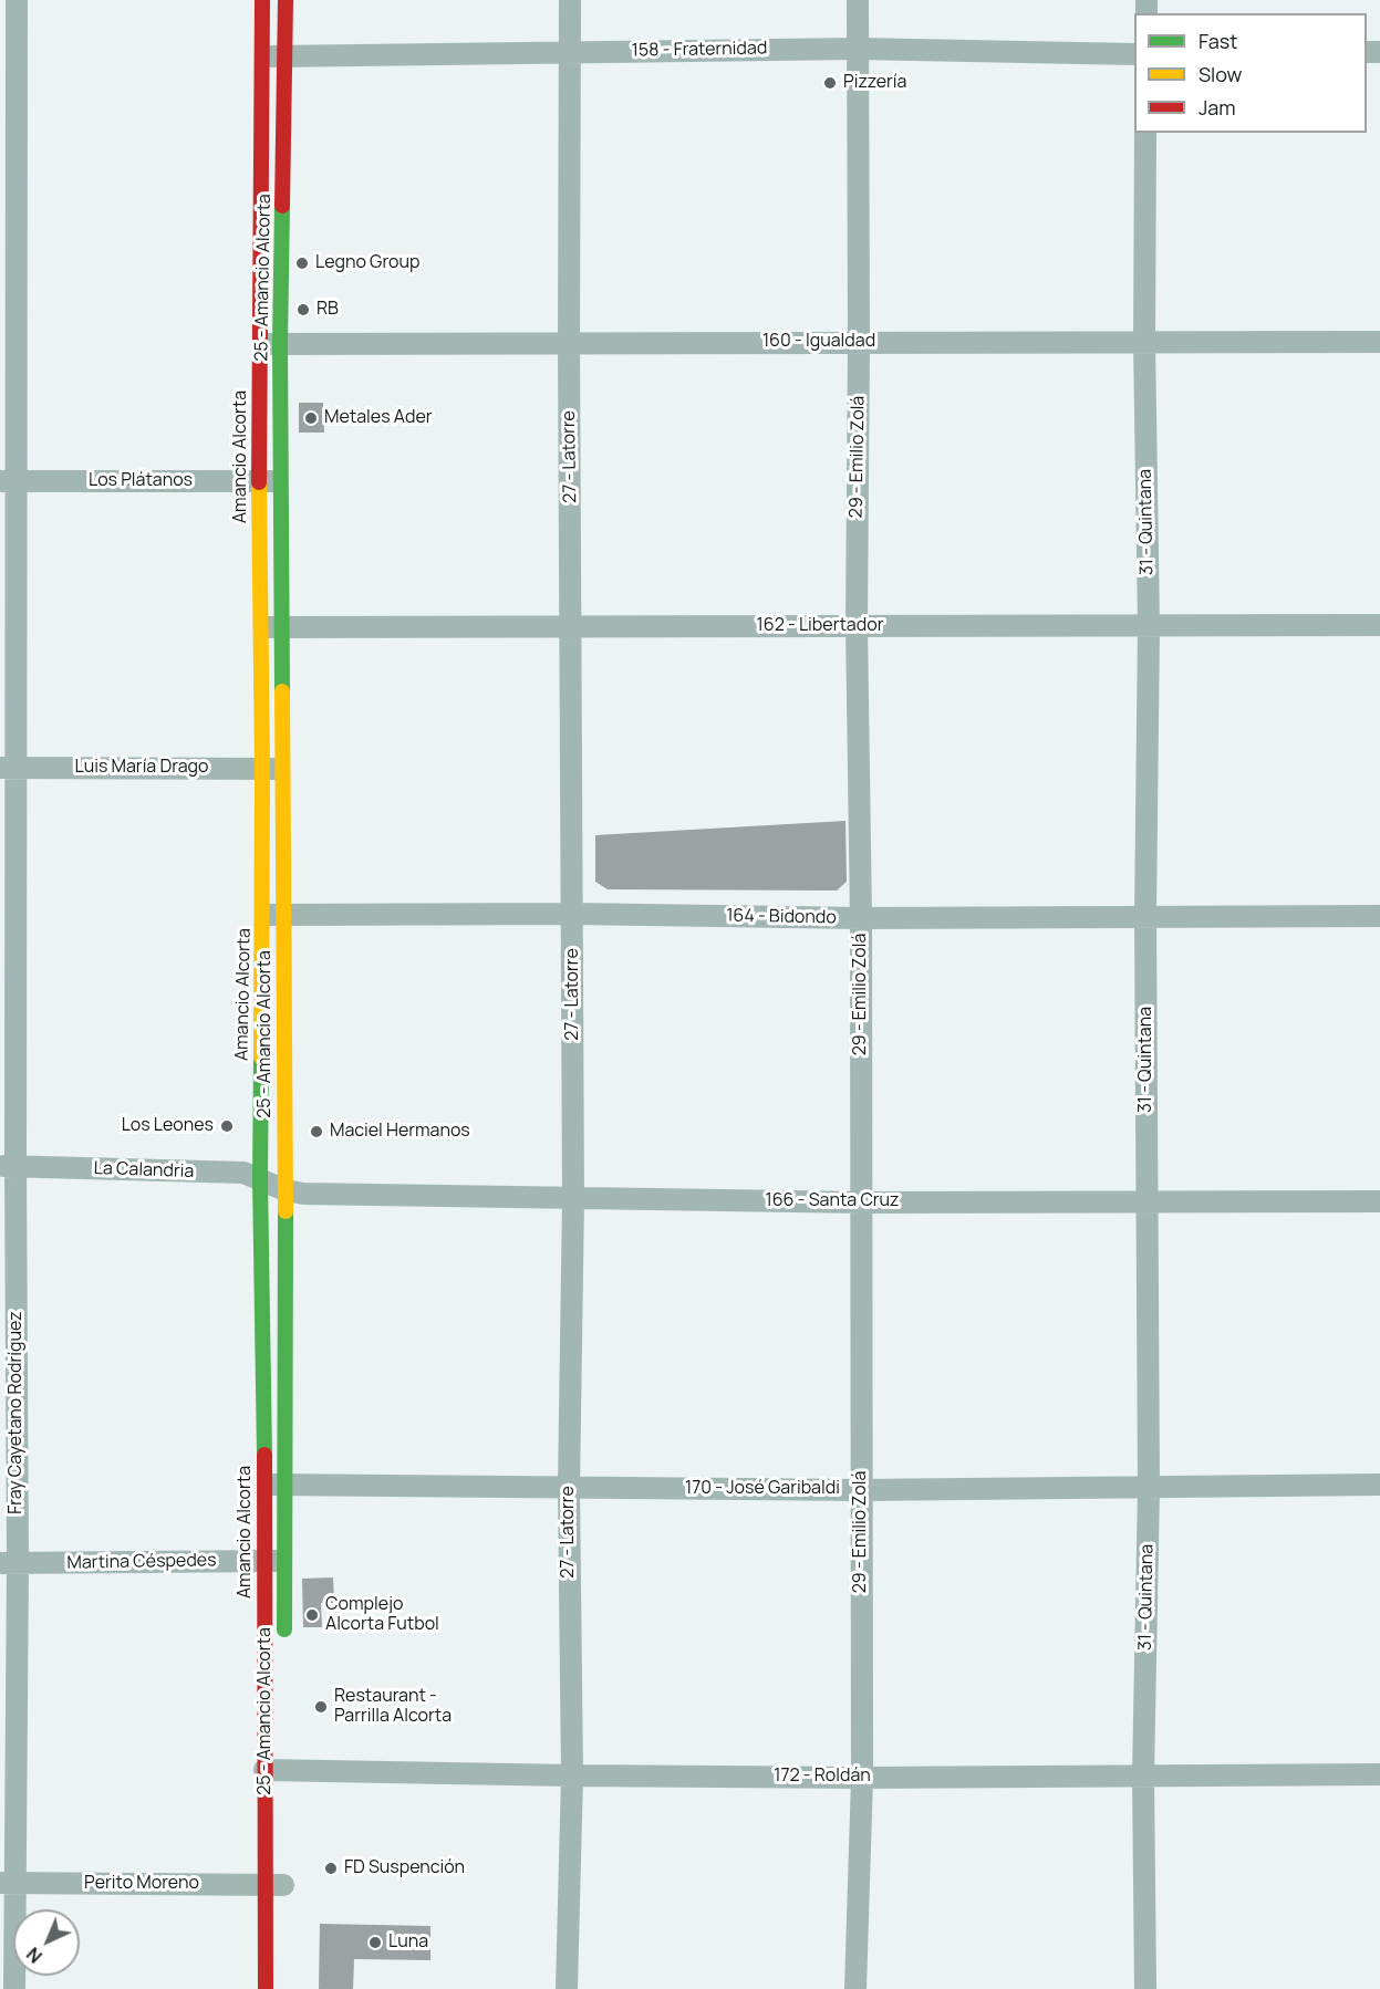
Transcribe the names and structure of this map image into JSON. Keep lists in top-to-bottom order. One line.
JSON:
{"streets":{"main road":["25 - Amancio Alcorta","Amancio Alcorta"],"street":["158 - Fraternidad","160 - Igualdad","27 - Latorre","29 - Emilio Zolá","Los Plátanos","31 - Quintana","162 - Libertador","Luis María Drago","164 - Bidondo","La Calandria","166 - Santa Cruz","Fray Cayetano Rodríguez","170 - José Garibaldi","Martina Céspedes","172 - Roldán","Perito Moreno"]},"crossings":[["158 - Fraternidad","25 - Amancio Alcorta"],["158 - Fraternidad","Amancio Alcorta"],["158 - Fraternidad","27 - Latorre"],["158 - Fraternidad","29 - Emilio Zolá"],["25 - Amancio Alcorta","160 - Igualdad"],["25 - Amancio Alcorta","Amancio Alcorta"],["25 - Amancio Alcorta","Los Plátanos"],["25 - Amancio Alcorta","162 - Libertador"],["25 - Amancio Alcorta","Luis María Drago"],["25 - Amancio Alcorta","164 - Bidondo"],["25 - Amancio Alcorta","La Calandria"],["25 - Amancio Alcorta","166 - Santa Cruz"],["25 - Amancio Alcorta","170 - José Garibaldi"],["25 - Amancio Alcorta","Martina Céspedes"],["160 - Igualdad","Amancio Alcorta"],["160 - Igualdad","27 - Latorre"],["160 - Igualdad","29 - Emilio Zolá"],["160 - Igualdad","31 - Quintana"],["Amancio Alcorta","Los Plátanos"],["Amancio Alcorta","162 - Libertador"],["Amancio Alcorta","Luis María Drago"],["Amancio Alcorta","164 - Bidondo"],["Amancio Alcorta","La Calandria"],["Amancio Alcorta","170 - José Garibaldi"],["Amancio Alcorta","Martina Céspedes"],["Amancio Alcorta","172 - Roldán"],["Amancio Alcorta","Perito Moreno"],["27 - Latorre","162 - Libertador"],["27 - Latorre","164 - Bidondo"],["27 - Latorre","166 - Santa Cruz"],["27 - Latorre","170 - José Garibaldi"],["27 - Latorre","172 - Roldán"],["29 - Emilio Zolá","162 - Libertador"],["29 - Emilio Zolá","164 - Bidondo"],["29 - Emilio Zolá","166 - Santa Cruz"],["29 - Emilio Zolá","170 - José Garibaldi"],["29 - Emilio Zolá","172 - Roldán"],["Los Plátanos","Fray Cayetano Rodríguez"],["31 - Quintana","162 - Libertador"],["31 - Quintana","164 - Bidondo"],["31 - Quintana","166 - Santa Cruz"],["31 - Quintana","170 - José Garibaldi"],["31 - Quintana","172 - Roldán"],["Luis María Drago","Fray Cayetano Rodríguez"],["La Calandria","166 - Santa Cruz"],["La Calandria","Fray Cayetano Rodríguez"],["Fray Cayetano Rodríguez","Martina Céspedes"],["Fray Cayetano Rodríguez","Perito Moreno"]],"places":["Pizzería","Legno Group","RB","Metales Ader","Los Leones","Maciel Hermanos","Complejo Alcorta Futbol","Restaurant - Parrilla Alcorta","FD Suspención","Luna"],"legend":["Fast","Slow","Jam"],"north":"bottom left"}
